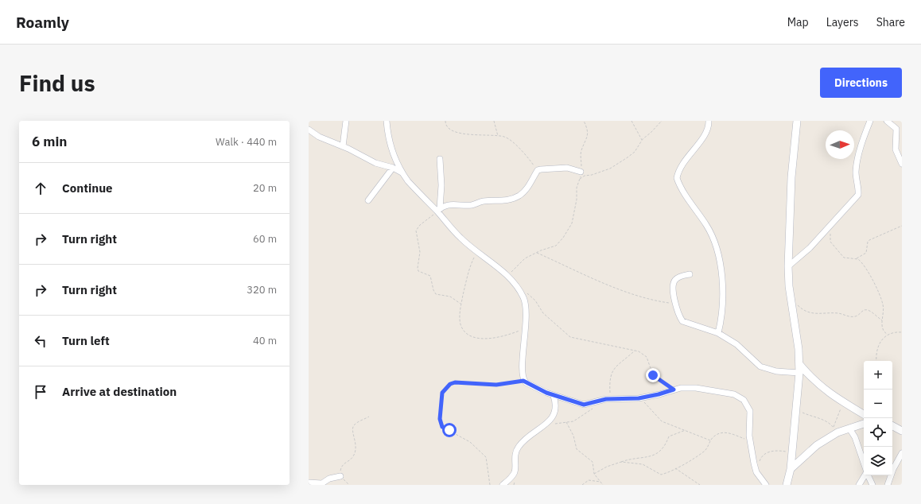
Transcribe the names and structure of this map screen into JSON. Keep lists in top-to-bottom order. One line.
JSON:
{"north":"right","page":{"header":"Roamly","nav":["Map","Layers","Share"],"buttons":"Directions","title":"Find us","heading":["6 min","Walk · 440 m"],"list":[["Continue","20 m"],["Turn right","60 m"],["Turn right","320 m"],["Turn left","40 m"],"Arrive at destination"],"map_buttons":["+","−"]}}
